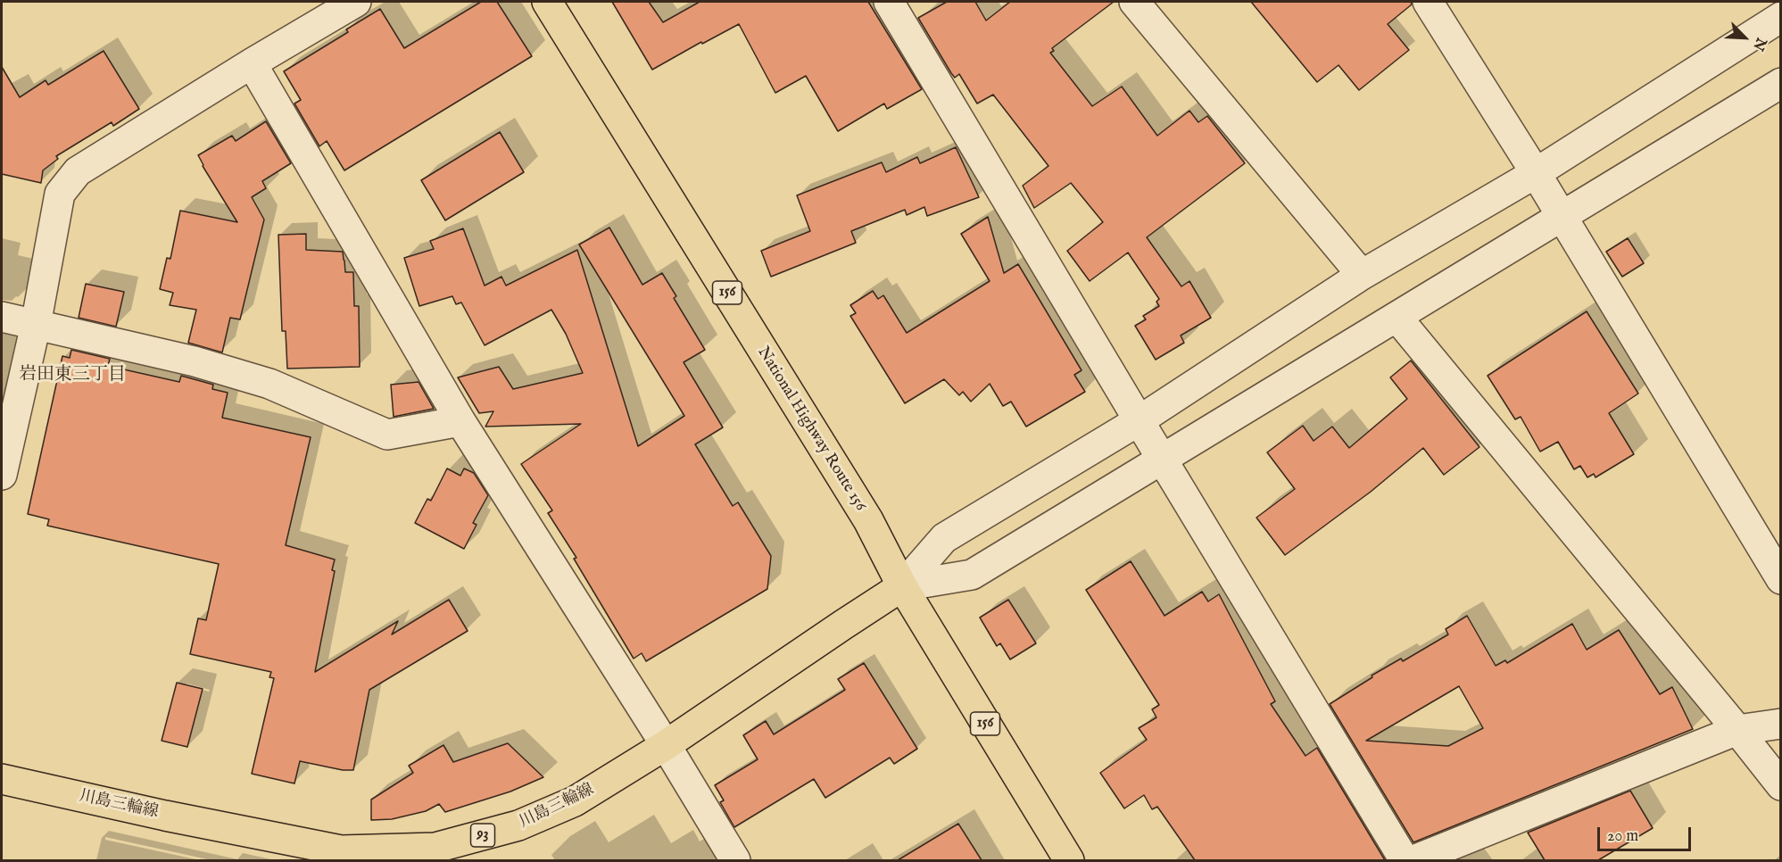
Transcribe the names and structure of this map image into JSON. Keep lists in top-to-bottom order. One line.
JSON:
{"streets":{"main road":["156","National Highway Route 156","川島三輪線","93"]},"crossings":[["National Highway Route 156","川島三輪線"]],"districts":["岩田東三丁目"],"scale_bar":"20 m","north":"bottom right"}
